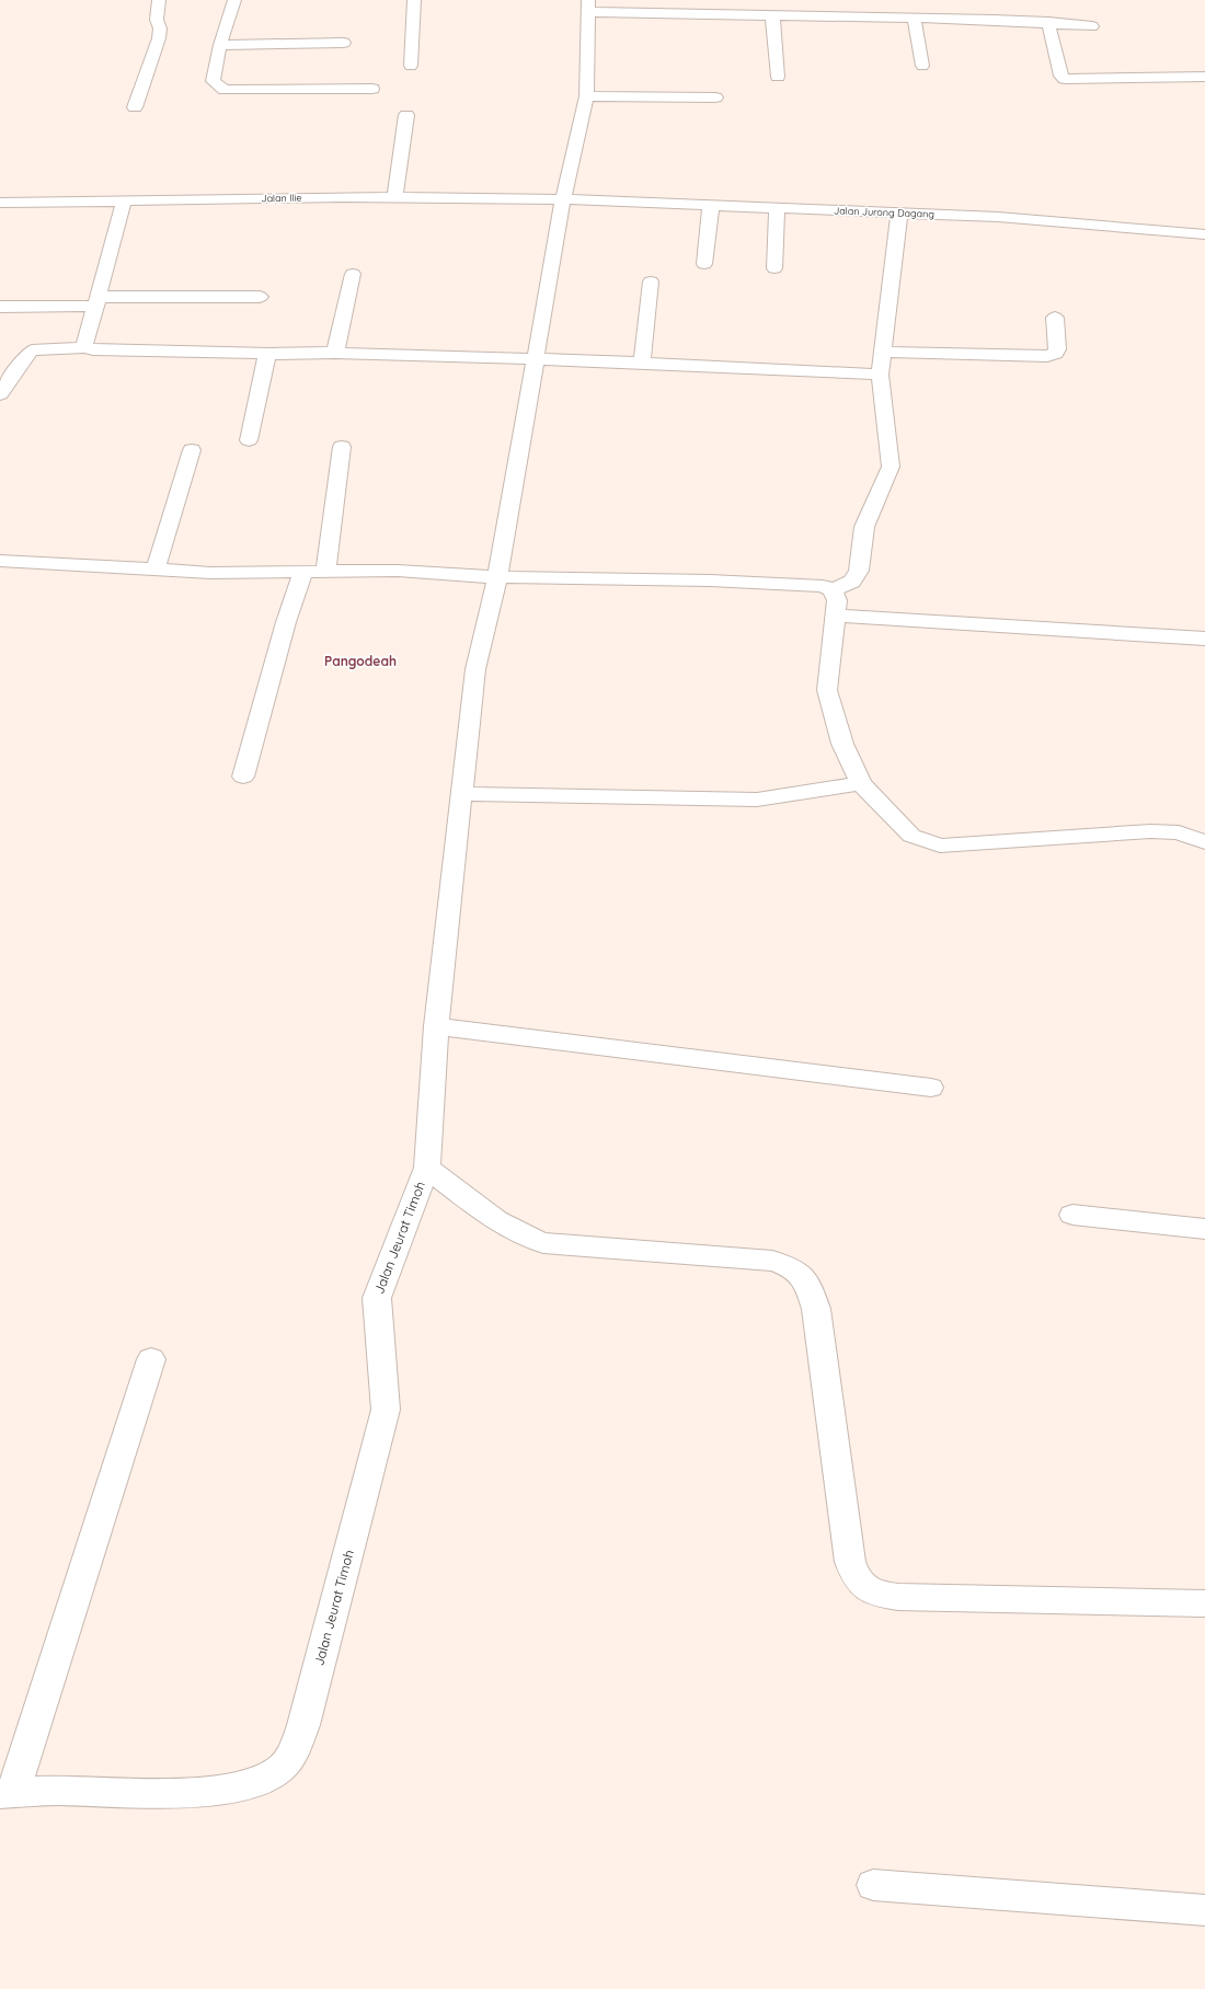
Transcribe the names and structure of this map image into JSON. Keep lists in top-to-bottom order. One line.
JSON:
{"streets":{"street":["Jalan Ilie","Jalan Jurong Dagang","Jalan Jeurat Timoh"]},"crossings":[["Jalan Ilie","Jalan Jurong Dagang"],["Jalan Ilie","Jalan Jeurat Timoh"],["Jalan Jurong Dagang","Jalan Jeurat Timoh"]],"districts":["Pangodeah"]}
